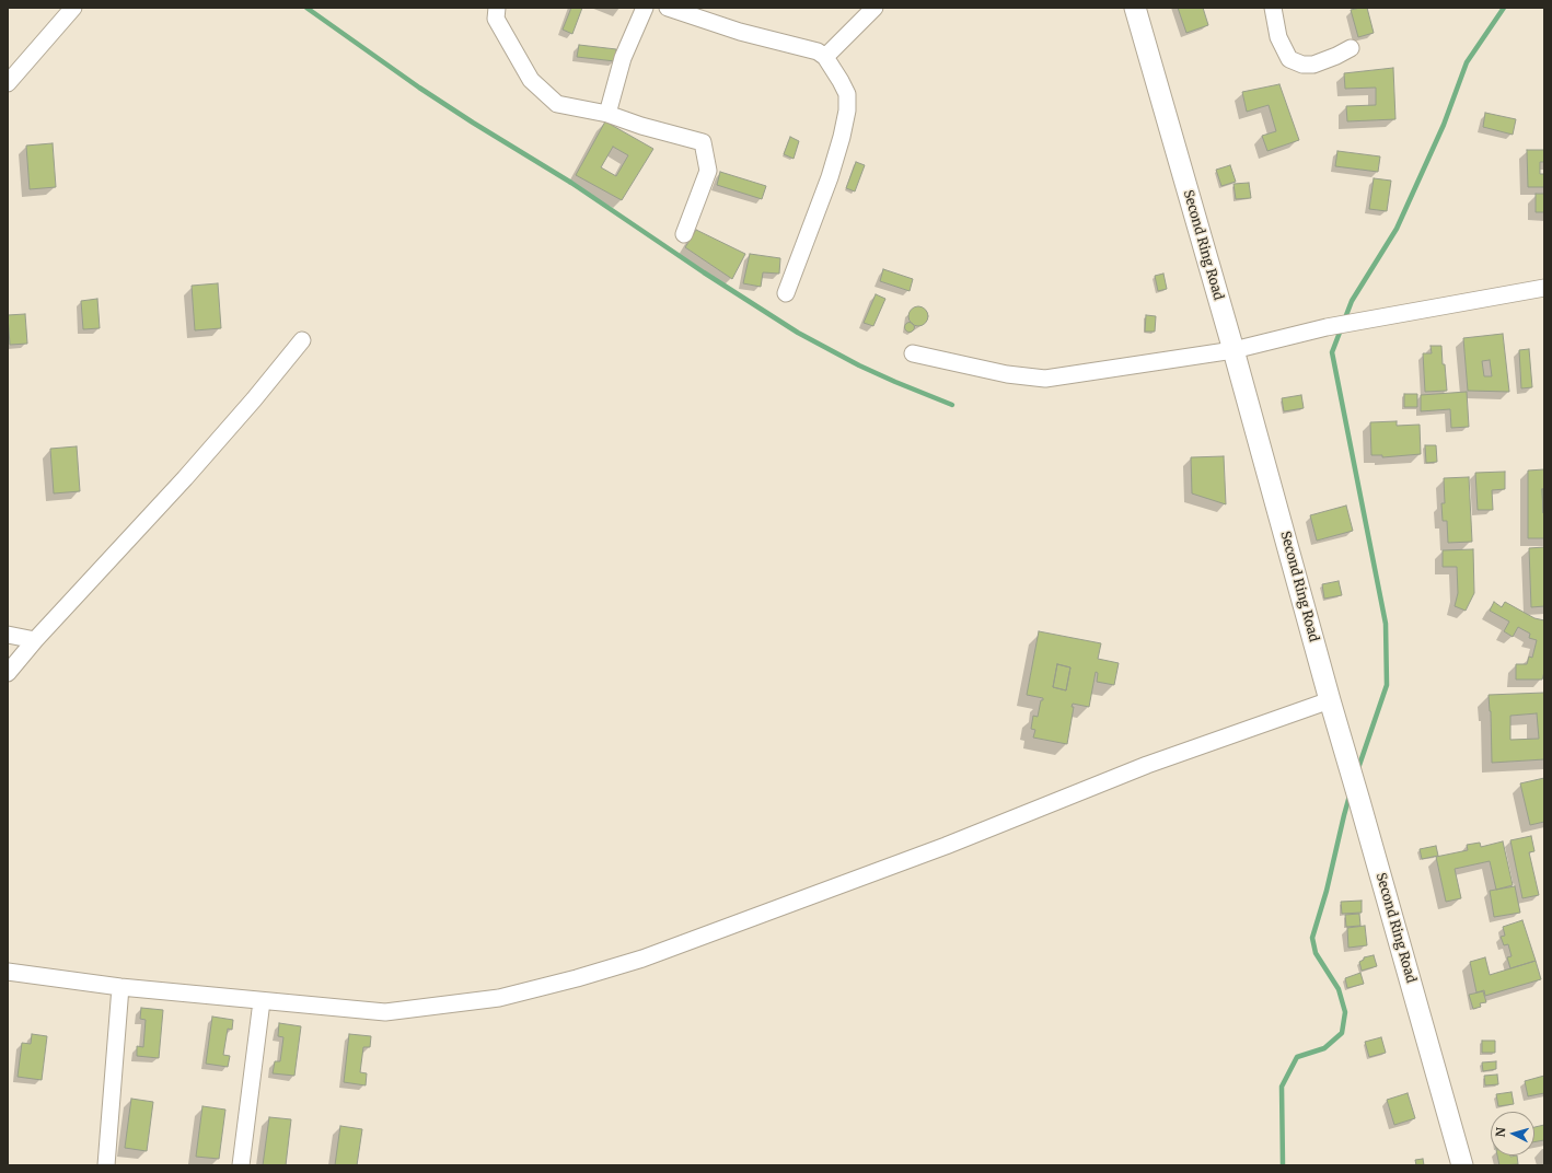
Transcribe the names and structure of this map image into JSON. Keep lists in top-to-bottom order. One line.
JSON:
{"streets":{"main road":["Second Ring Road"]},"north":"left"}
